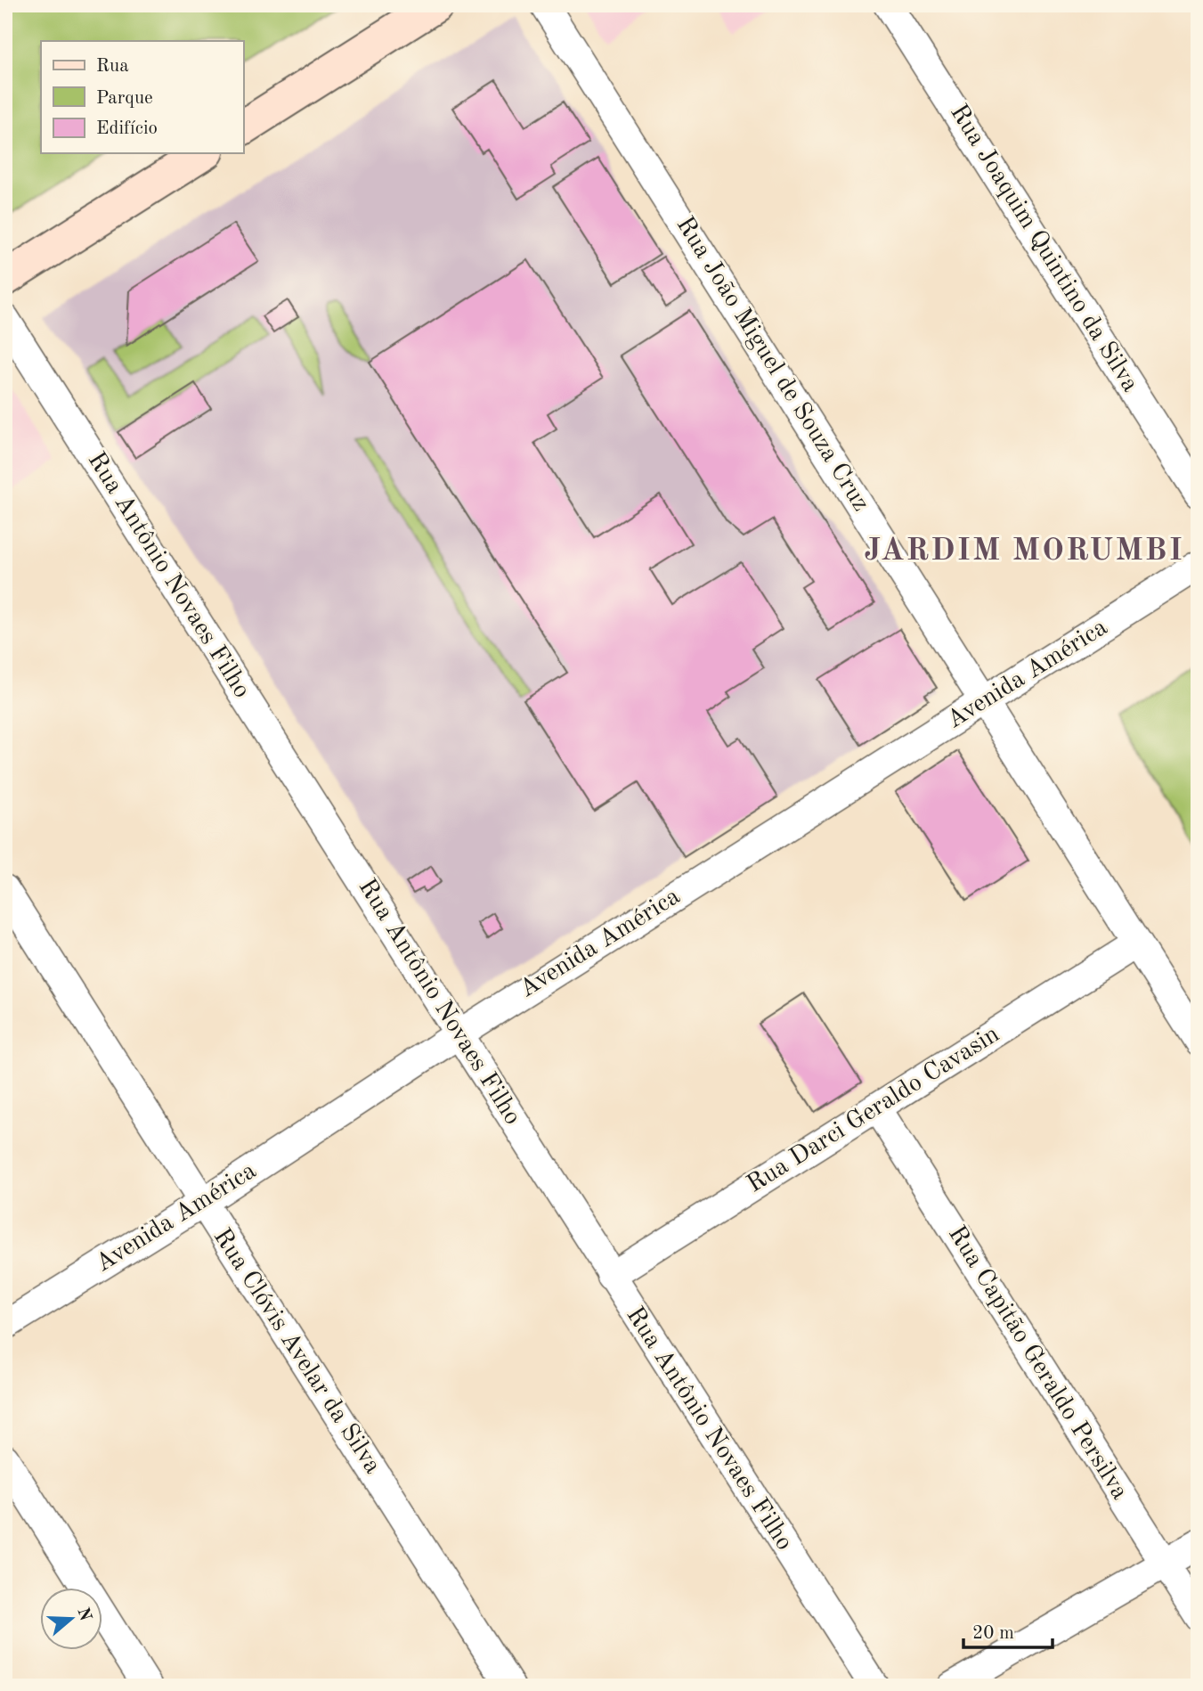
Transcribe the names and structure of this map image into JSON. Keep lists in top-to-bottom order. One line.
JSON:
{"streets":{"street":["Rua Joaquim Quintino da Silva","Rua João Miguel de Souza Cruz","Rua Antônio Novaes Filho","Avenida América","Rua Darci Geraldo Cavasin","Rua Clóvis Avelar da Silva","Rua Capitão Geraldo Persilva"]},"crossings":[["Rua João Miguel de Souza Cruz","Avenida América"],["Rua João Miguel de Souza Cruz","Rua Darci Geraldo Cavasin"],["Rua Antônio Novaes Filho","Avenida América"],["Rua Antônio Novaes Filho","Rua Darci Geraldo Cavasin"],["Avenida América","Rua Clóvis Avelar da Silva"],["Rua Darci Geraldo Cavasin","Rua Capitão Geraldo Persilva"]],"districts":["JARDIM MORUMBI"],"legend":["Rua","Parque","Edifício"],"scale_bar":"20 m","north":"right"}
